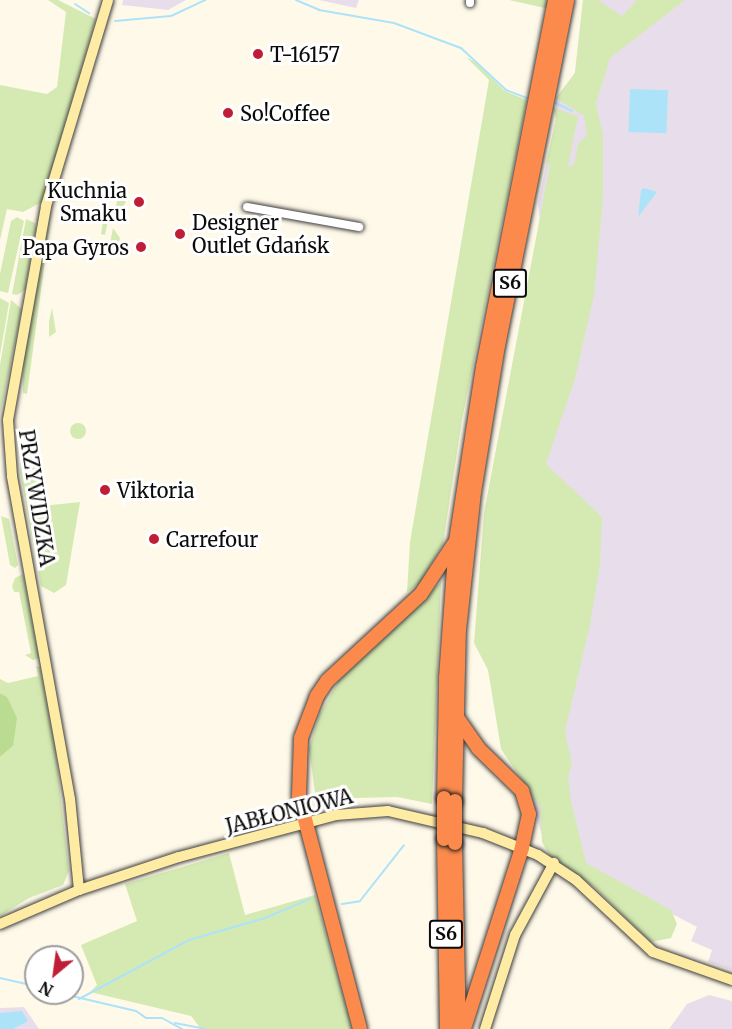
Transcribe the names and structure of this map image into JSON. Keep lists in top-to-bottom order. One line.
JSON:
{"streets":{"highway":["S6"],"street":["PRZYWIDZKA","JABŁONIOWA"]},"crossings":[["PRZYWIDZKA","JABŁONIOWA"]],"places":["T-16157","So!Coffee","Kuchnia Smaku","Designer Outlet Gdańsk","Papa Gyros","Viktoria","Carrefour"],"north":"bottom left"}
